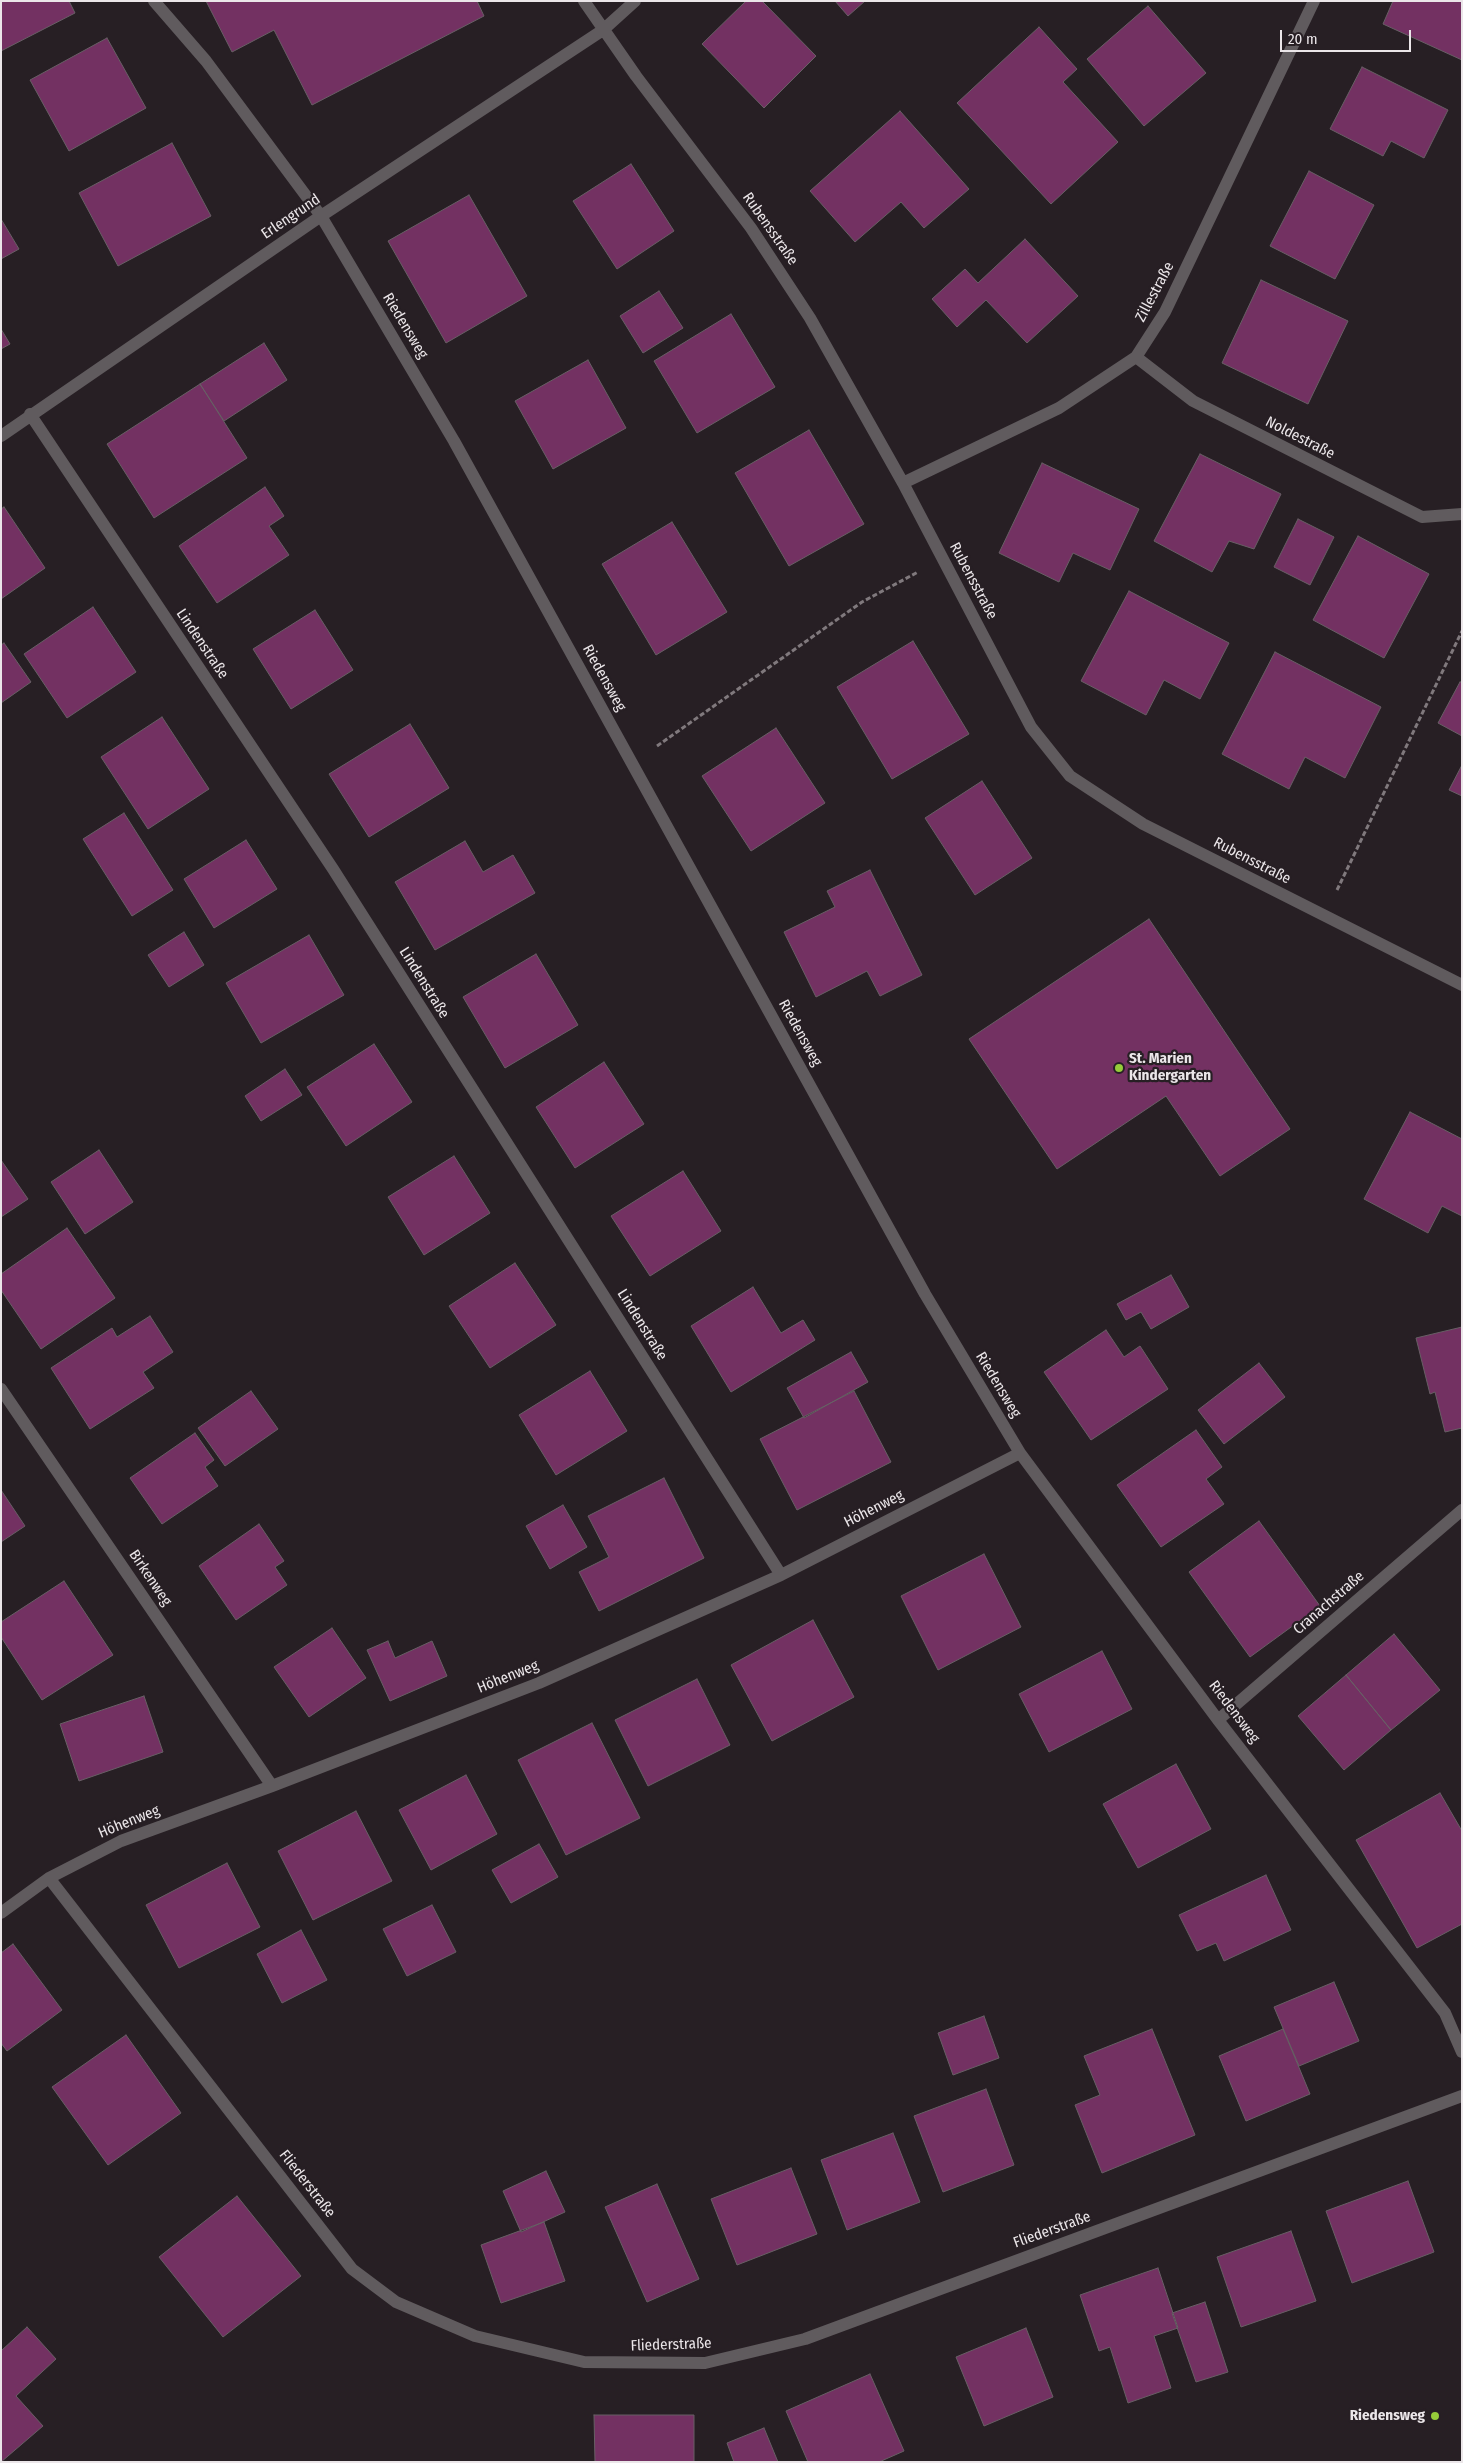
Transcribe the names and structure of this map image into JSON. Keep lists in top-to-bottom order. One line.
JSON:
{"streets":{"street":["Erlengrund","Rubensstraße","Zillestraße","Riedensweg","Noldestraße","Lindenstraße","Höhenweg","Birkenweg","Cranachstraße","Fliederstraße"]},"crossings":[["Erlengrund","Rubensstraße"],["Erlengrund","Riedensweg"],["Erlengrund","Lindenstraße"],["Rubensstraße","Zillestraße"],["Zillestraße","Noldestraße"],["Riedensweg","Höhenweg"],["Riedensweg","Cranachstraße"],["Lindenstraße","Höhenweg"],["Höhenweg","Birkenweg"],["Höhenweg","Fliederstraße"]],"places":["St. Marien Kindergarten","Riedensweg"],"scale_bar":"20 m"}
